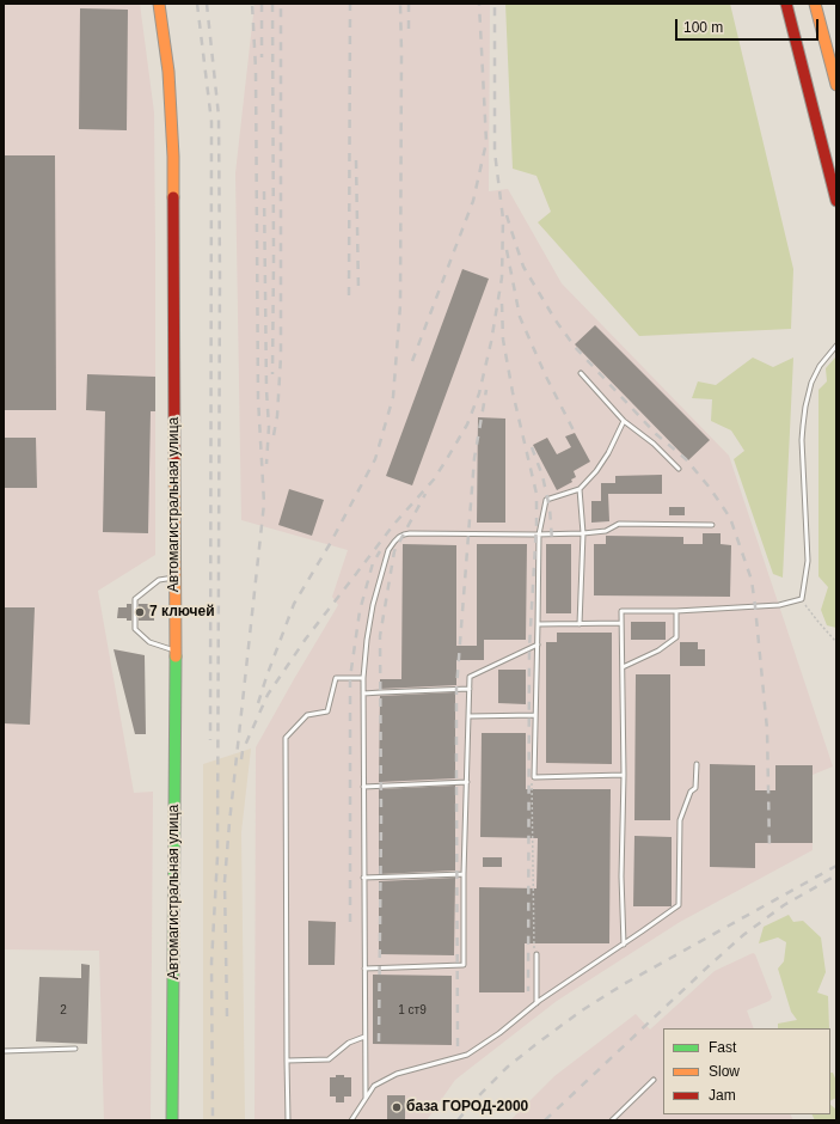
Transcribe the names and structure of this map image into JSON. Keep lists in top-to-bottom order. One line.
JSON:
{"streets":{"main road":["Автомагистральная улица"]},"places":["7 ключей","база ГОРОД-2000"],"house_numbers":["2","1 ст9"],"legend":["Fast","Slow","Jam"],"scale_bar":"100 m"}
